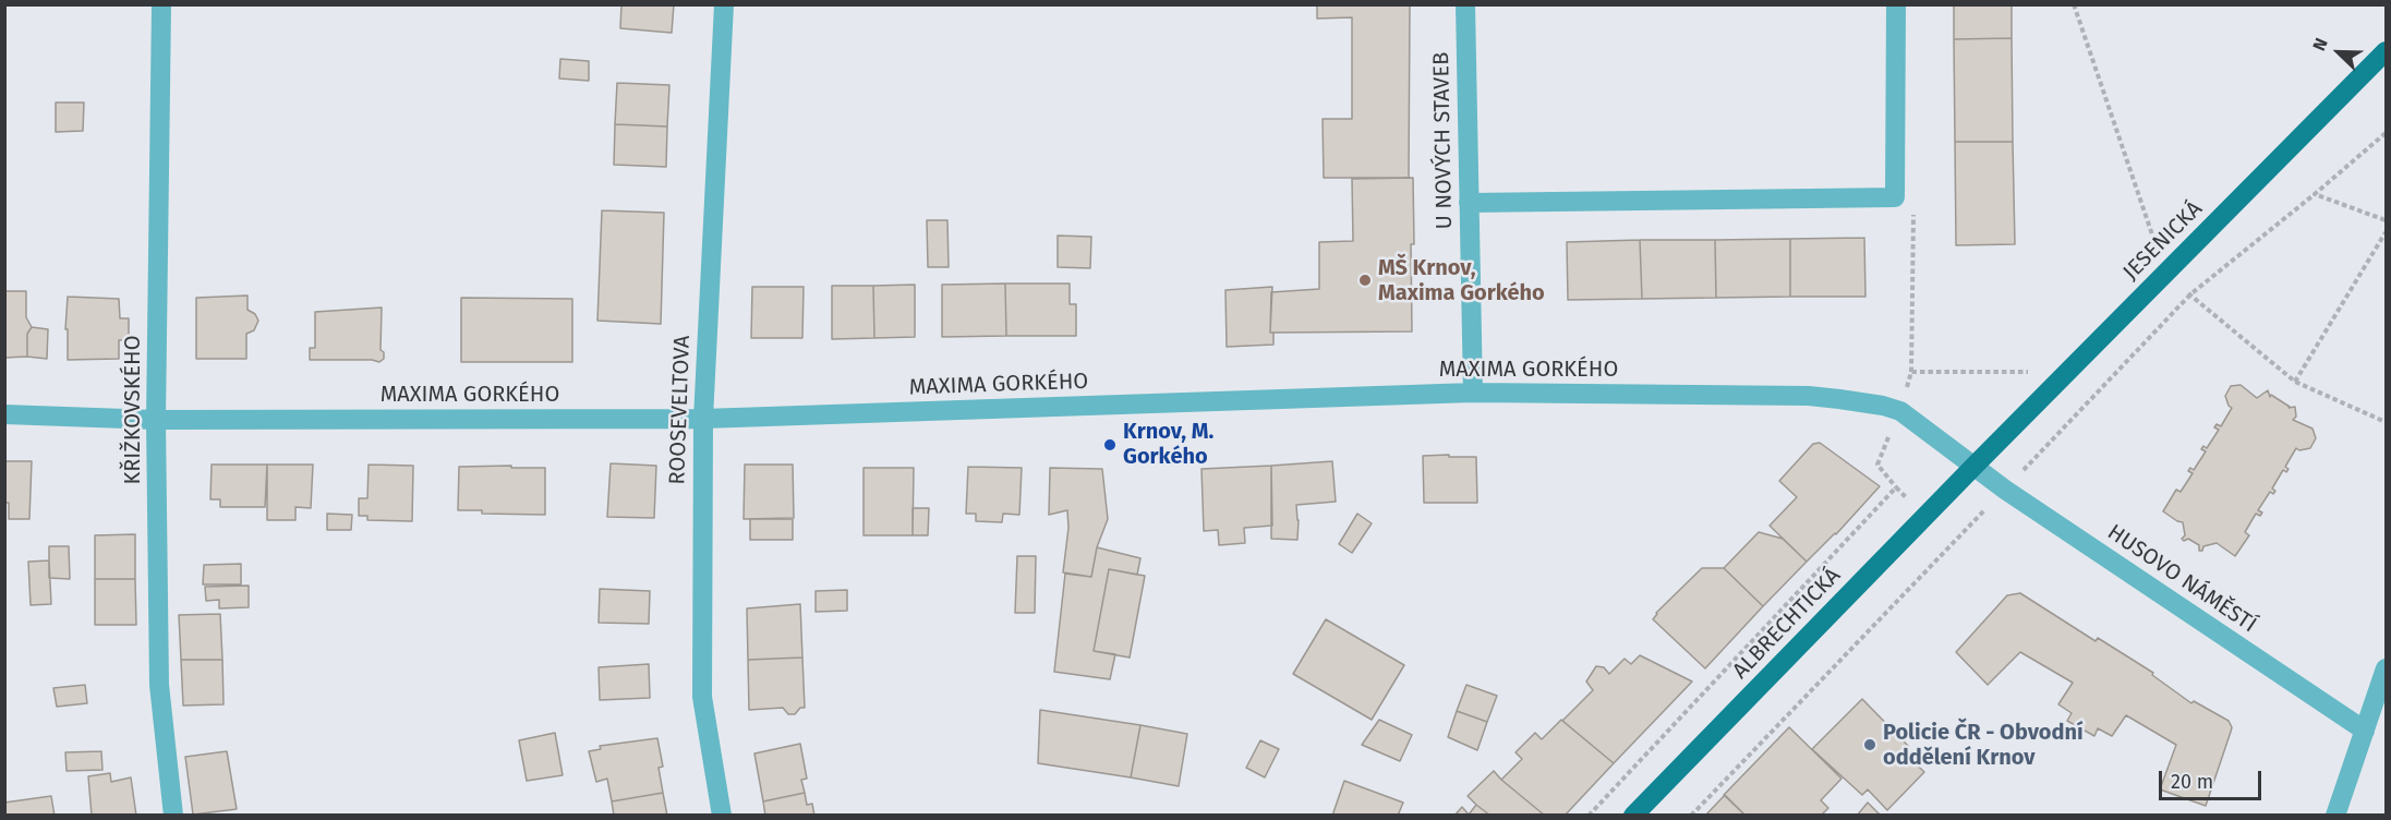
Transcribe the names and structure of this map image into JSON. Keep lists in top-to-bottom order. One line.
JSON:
{"streets":{"main road":["JESENICKÁ","ALBRECHTICKÁ"],"street":["U NOVÝCH STAVEB","MAXIMA GORKÉHO","KŘIŽKOVSKÉHO","ROOSEVELTOVA","HUSOVO NÁMĚSTÍ"]},"crossings":[["U NOVÝCH STAVEB","MAXIMA GORKÉHO"],["JESENICKÁ","MAXIMA GORKÉHO"],["JESENICKÁ","HUSOVO NÁMĚSTÍ"],["JESENICKÁ","ALBRECHTICKÁ"],["MAXIMA GORKÉHO","KŘIŽKOVSKÉHO"],["MAXIMA GORKÉHO","ROOSEVELTOVA"],["MAXIMA GORKÉHO","HUSOVO NÁMĚSTÍ"],["MAXIMA GORKÉHO","ALBRECHTICKÁ"],["HUSOVO NÁMĚSTÍ","ALBRECHTICKÁ"]],"places":["MŠ Krnov, Maxima Gorkého","Krnov, M. Gorkého","Policie ČR - Obvodní oddělení Krnov"],"scale_bar":"20 m","north":"top left"}
